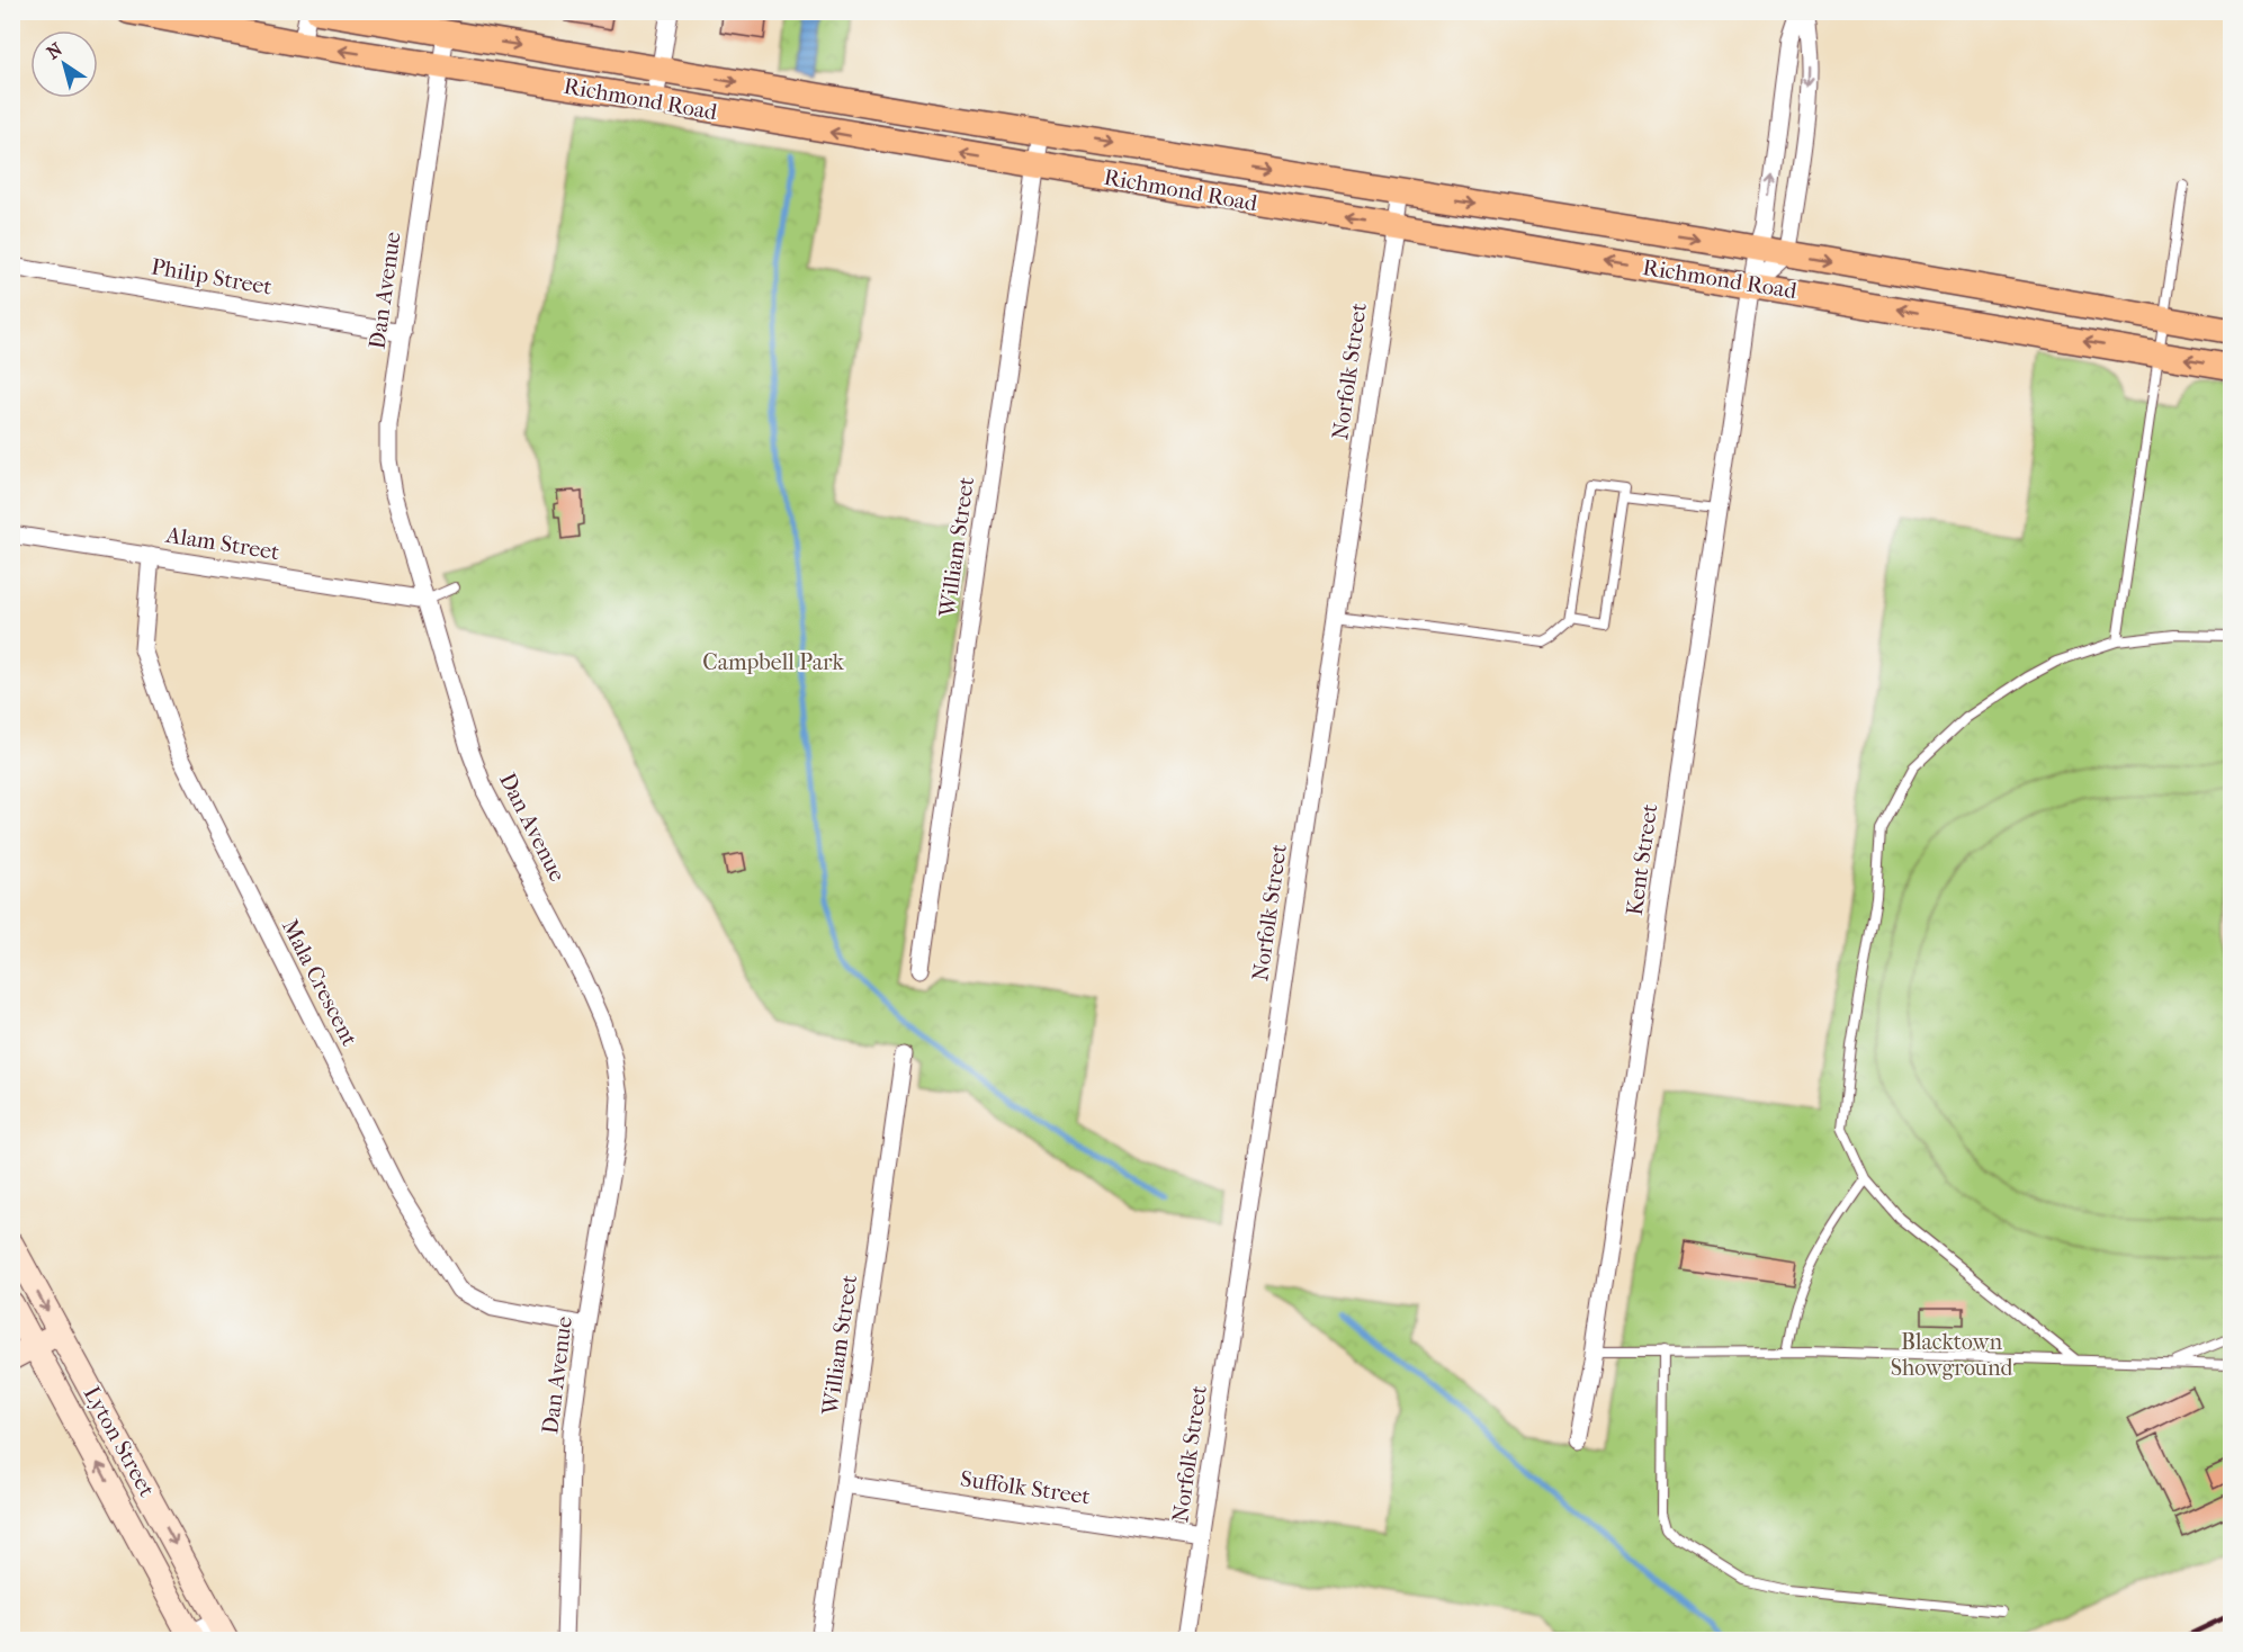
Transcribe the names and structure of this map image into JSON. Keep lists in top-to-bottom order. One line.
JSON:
{"streets":{"main road":["Richmond Road","Lyton Street"],"street":["Philip Street","Dan Avenue","Norfolk Street","Alam Street","William Street","Kent Street","Mala Crescent","Suffolk Street"]},"crossings":[["Richmond Road","Dan Avenue"],["Richmond Road","Norfolk Street"],["Richmond Road","William Street"],["Richmond Road","Kent Street"],["Philip Street","Dan Avenue"],["Dan Avenue","Alam Street"],["Dan Avenue","Mala Crescent"],["Norfolk Street","Suffolk Street"],["Alam Street","Mala Crescent"],["William Street","Suffolk Street"]],"parks":["Campbell Park","Blacktown Showground"],"north":"top left"}
